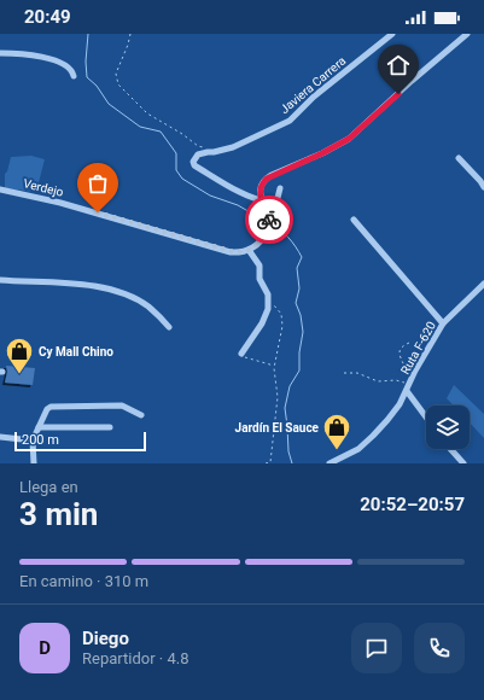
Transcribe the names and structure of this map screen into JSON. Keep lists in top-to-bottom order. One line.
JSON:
{"streets":{"street":["Javiera Carrera","Verdejo","Ruta F-620"]},"places":{"shop":["Cy Mall Chino","Jardín El Sauce"]},"scale_bar":"200 m","page":{"status":"20:49","scale":"200 m","heading":["3 min","Llega en","20:52–20:57"],"panel":["Diego","Repartidor · 4.8"],"bar":"En camino · 310 m","round":"D"}}
